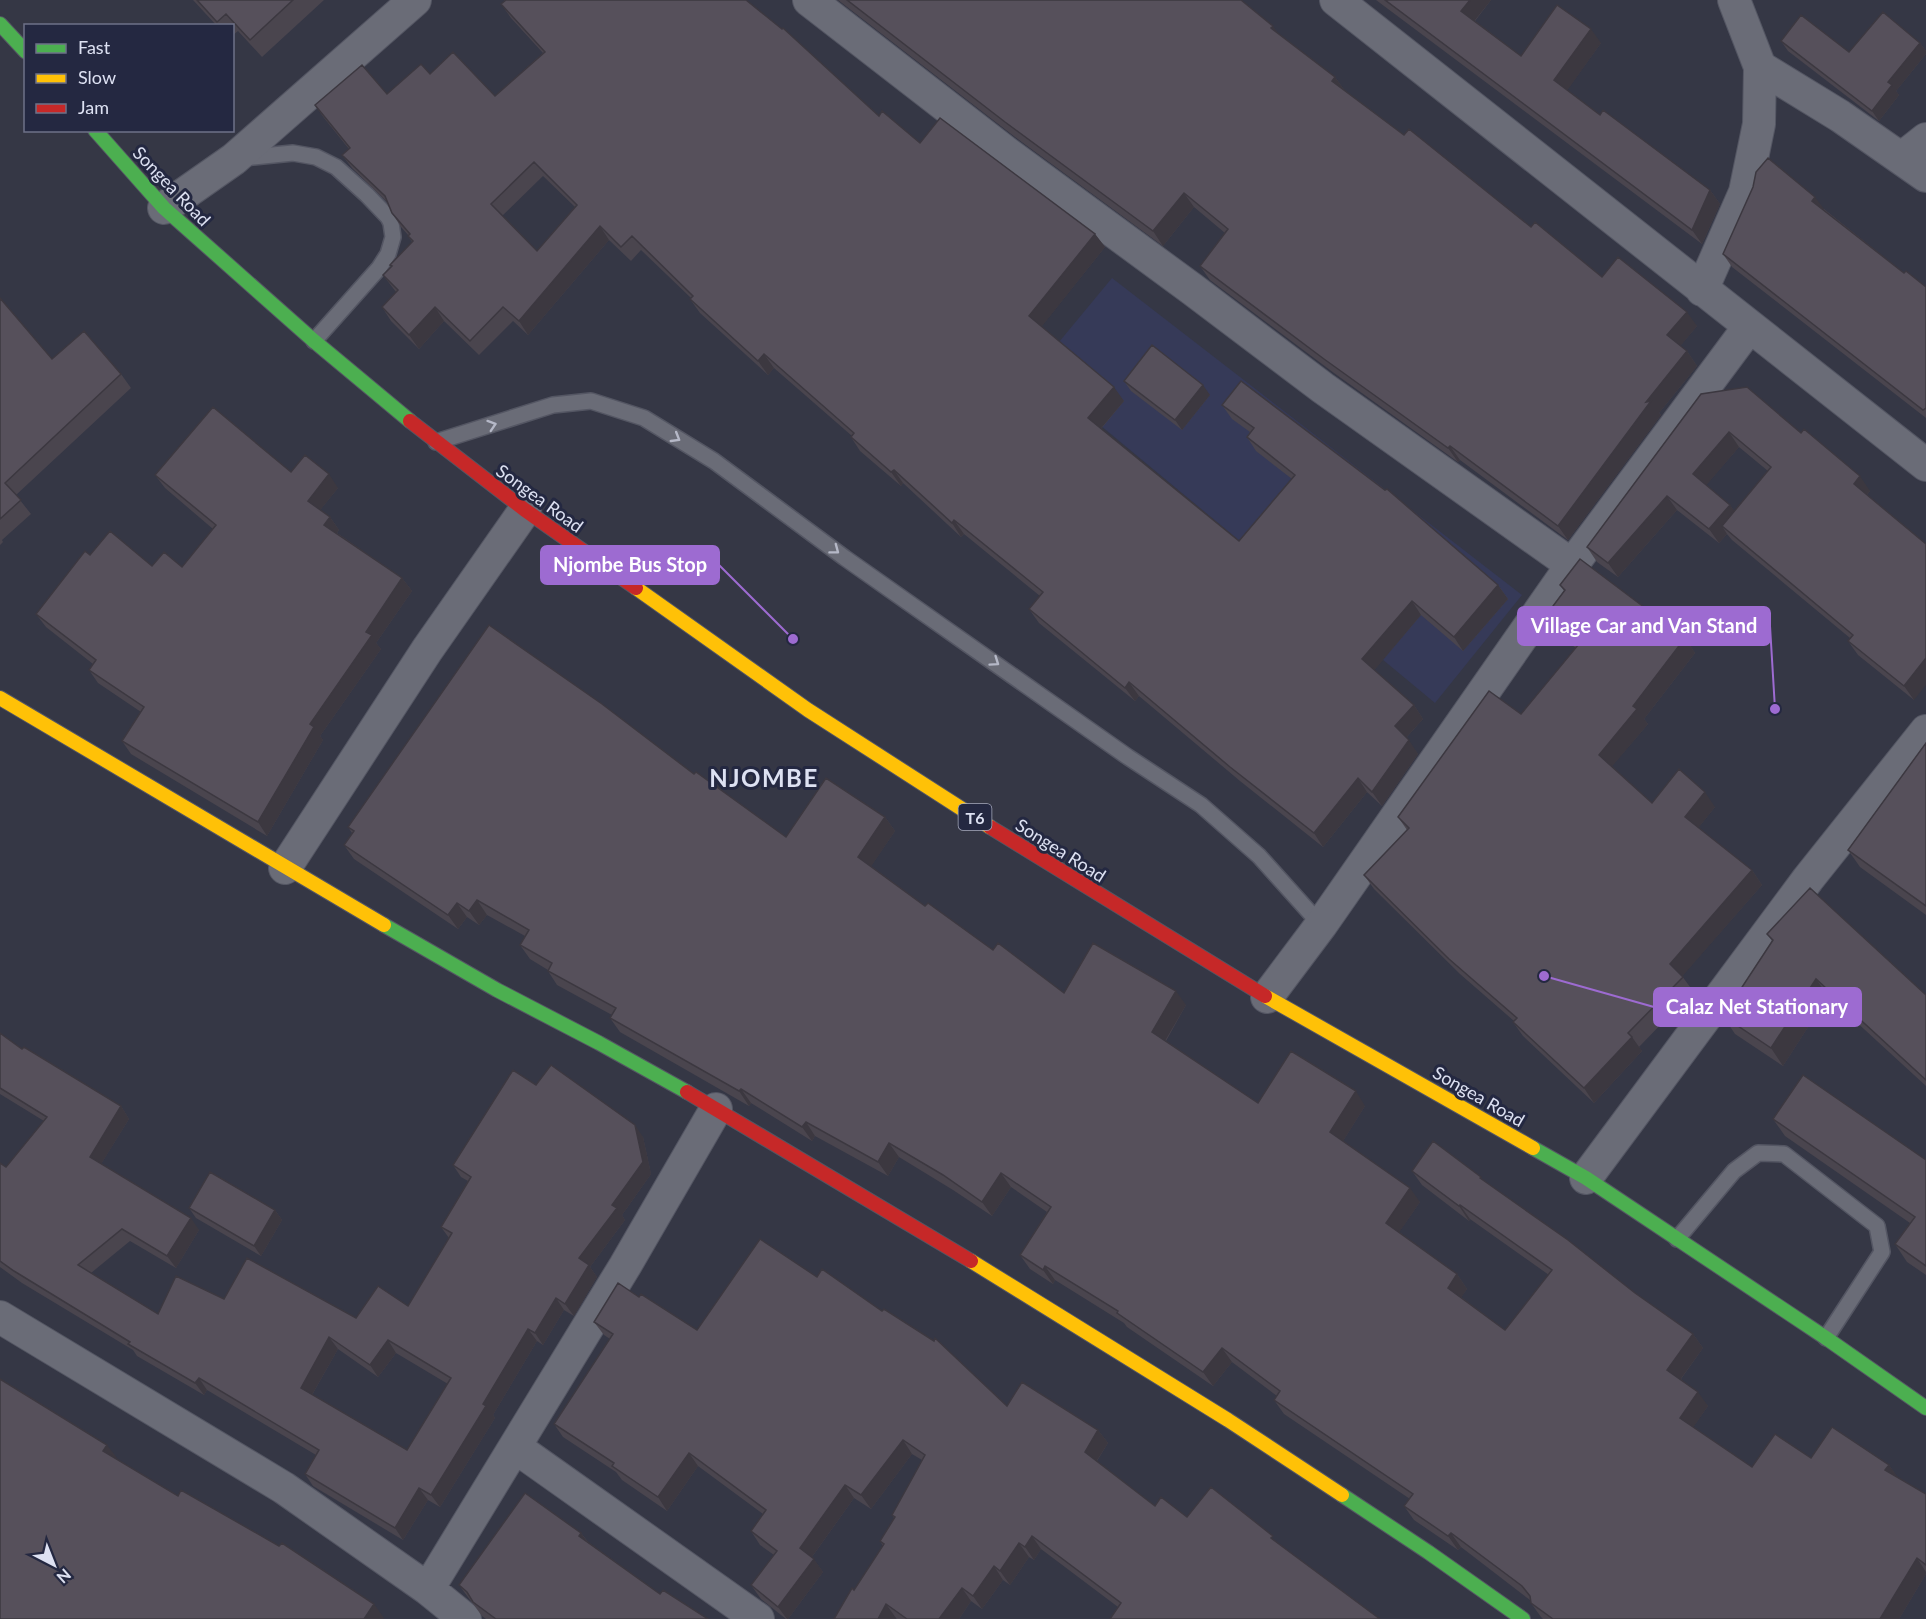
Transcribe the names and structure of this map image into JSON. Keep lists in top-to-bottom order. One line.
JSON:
{"streets":{"main road":["Songea Road","T6"]},"districts":["NJOMBE"],"places":["Njombe Bus Stop","Village Car and Van Stand","Calaz Net Stationary"],"legend":["Fast","Slow","Jam"],"north":"bottom right"}
